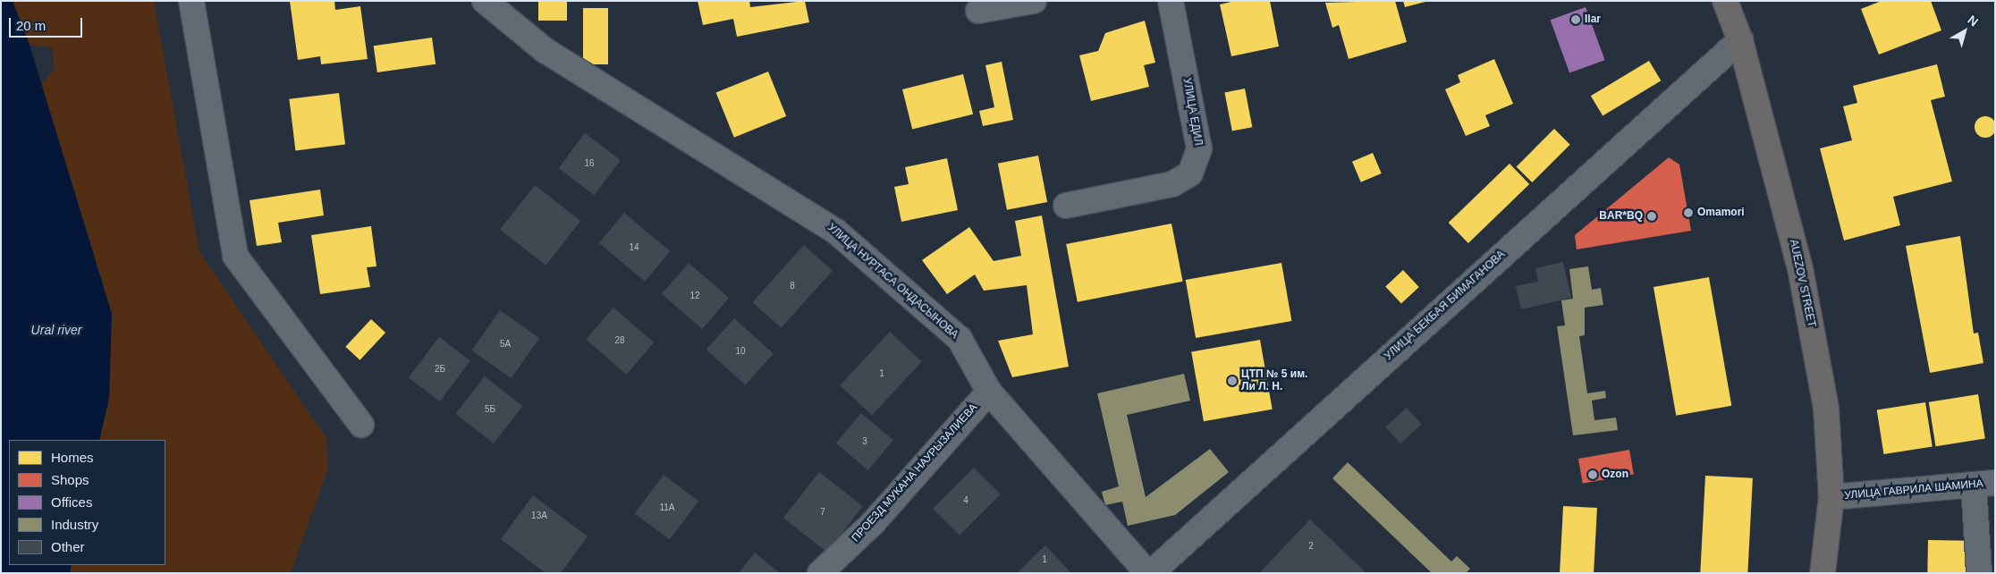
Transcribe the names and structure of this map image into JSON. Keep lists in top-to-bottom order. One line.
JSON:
{"streets":{"main road":["AUEZOV STREET"],"street":["УЛИЦА ЕДИЛ","УЛИЦА НУРТАСА ОНДАСЫНОВА","УЛИЦА БЕКБАЯ БИМАГАНОВА","ПРОЕЗД МУКАНА НАУРЫЗАЛИЕВА","УЛИЦА ГАВРИЛА ШАМИНА"]},"crossings":[["УЛИЦА НУРТАСА ОНДАСЫНОВА","ПРОЕЗД МУКАНА НАУРЫЗАЛИЕВА"],["AUEZOV STREET","УЛИЦА БЕКБАЯ БИМАГАНОВА"],["AUEZOV STREET","УЛИЦА ГАВРИЛА ШАМИНА"]],"water":["Ural river"],"places":["Ilar","Omamori","BAR*BQ","ЦТП № 5 им. Ли Л. Н.","Ozon"],"house_numbers":["16","14","8","12","28","5А","10","2Б","1","5Б","3","4","11А","7","13А","2","1"],"legend":["Homes","Shops","Offices","Industry","Other"],"scale_bar":"20 m","north":"top right"}
